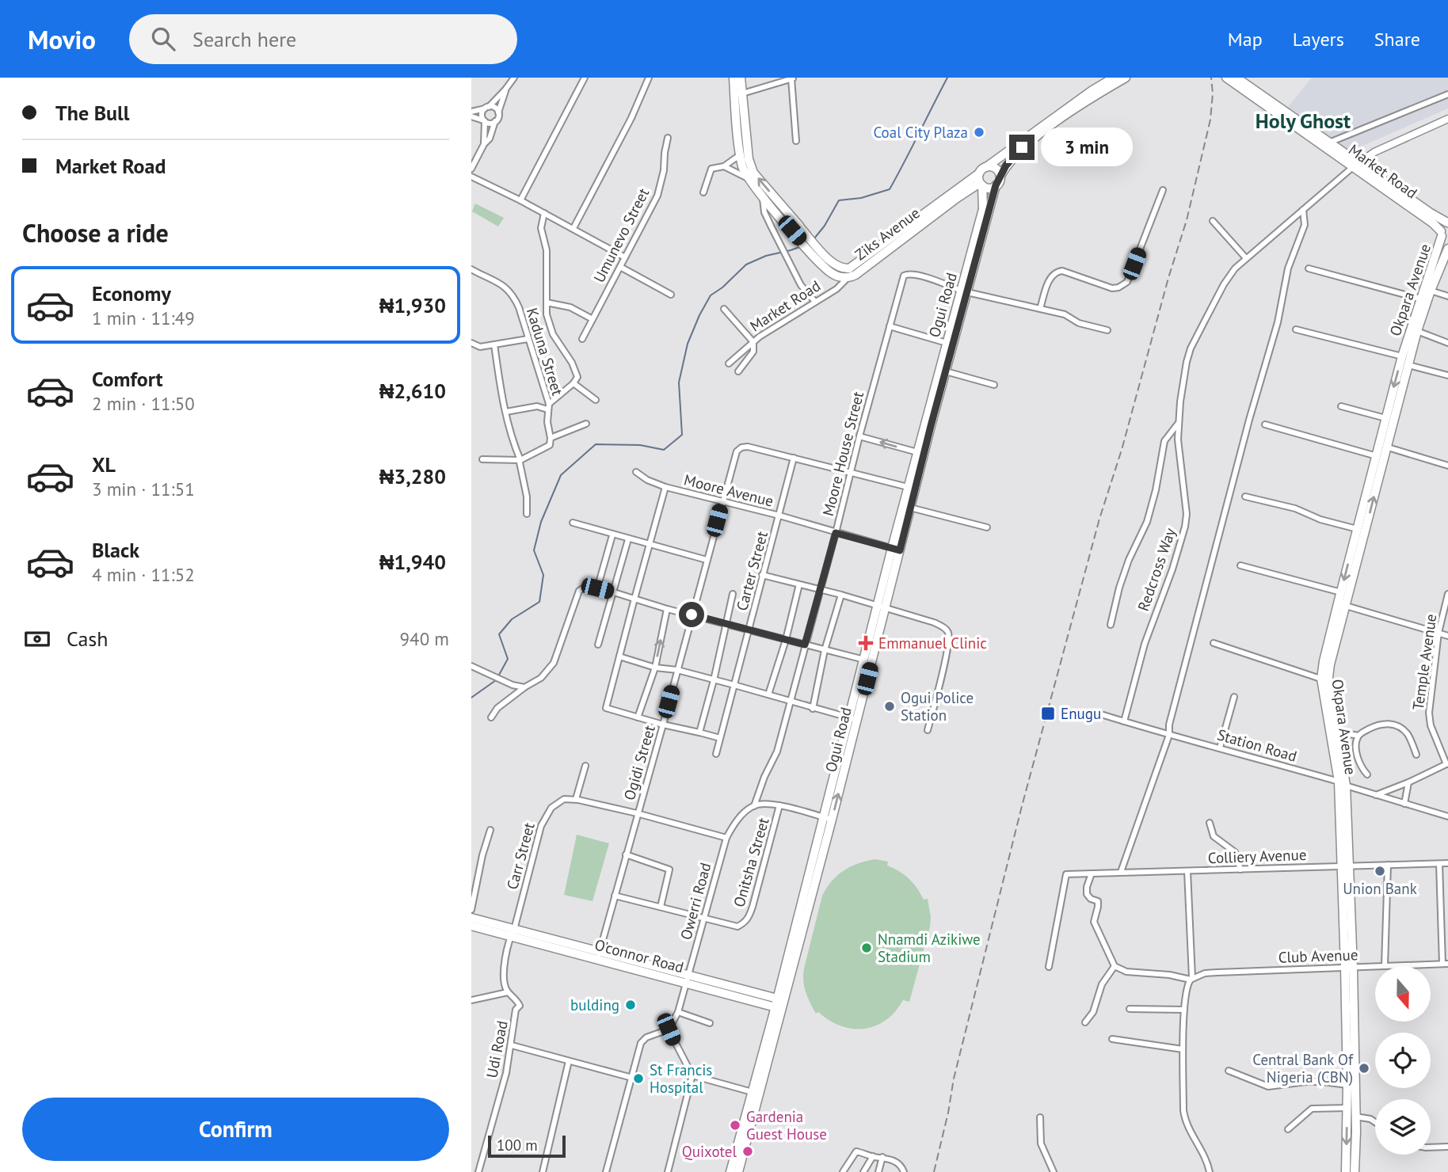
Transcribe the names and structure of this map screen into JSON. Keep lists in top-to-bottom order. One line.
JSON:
{"streets":{"main road":["Market Road","Ziks Avenue","Okpara Avenue","Ogui Road","O'connor Road"],"street":["Umunevo Street","Kaduna Street","Moore House Street","Moore Avenue","Redcross Way","Carter Street","Temple Avenue","Station Road","Ogidi Street","Carr Street","Colliery Avenue","Onitsha Street","Owerri Road","Club Avenue","Udi Road"]},"crossings":[["Market Road","Ziks Avenue"],["Market Road","Okpara Avenue"],["Market Road","Redcross Way"],["Ziks Avenue","Ogui Road"],["Okpara Avenue","Station Road"],["Okpara Avenue","Colliery Avenue"],["Okpara Avenue","Club Avenue"],["Ogui Road","Moore House Street"],["Ogui Road","Moore Avenue"],["Ogui Road","O'connor Road"],["Moore House Street","Moore Avenue"],["Moore House Street","Owerri Road"],["Moore Avenue","Carter Street"],["Moore Avenue","Ogidi Street"],["Redcross Way","Station Road"],["Carter Street","Ogidi Street"],["Ogidi Street","Onitsha Street"],["Ogidi Street","O'connor Road"],["Carr Street","O'connor Road"],["Carr Street","Udi Road"],["Onitsha Street","Owerri Road"],["Owerri Road","O'connor Road"],["O'connor Road","Udi Road"]],"districts":["Holy Ghost"],"places":{"other":["Coal City Plaza","Ogui Police Station","Union Bank","Nnamdi Azikiwe Stadium","bulding","Central Bank Of Nigeria (CBN)","St Francis Hospital","Gardenia Guest House","Quixotel"],"health":["Emmanuel Clinic"],"transit":["Enugu"]},"scale_bar":"100 m","north":"bottom","page":{"header":"Movio","search":"Search here","nav":["Map","Layers","Share"],"banner":["The Bull","Market Road"],"bubble":"3 min","heading":"Choose a ride","list":[{"name":"Economy","note":"1 min · 11:49","value":"₦1,930"},{"name":"Comfort","note":"2 min · 11:50","value":"₦2,610"},{"name":"XL","note":"3 min · 11:51","value":"₦3,280"},{"name":"Black","note":"4 min · 11:52","value":"₦1,940"}],"pay":["Cash","940 m"],"buttons":"Confirm","scale":"100 m"}}
